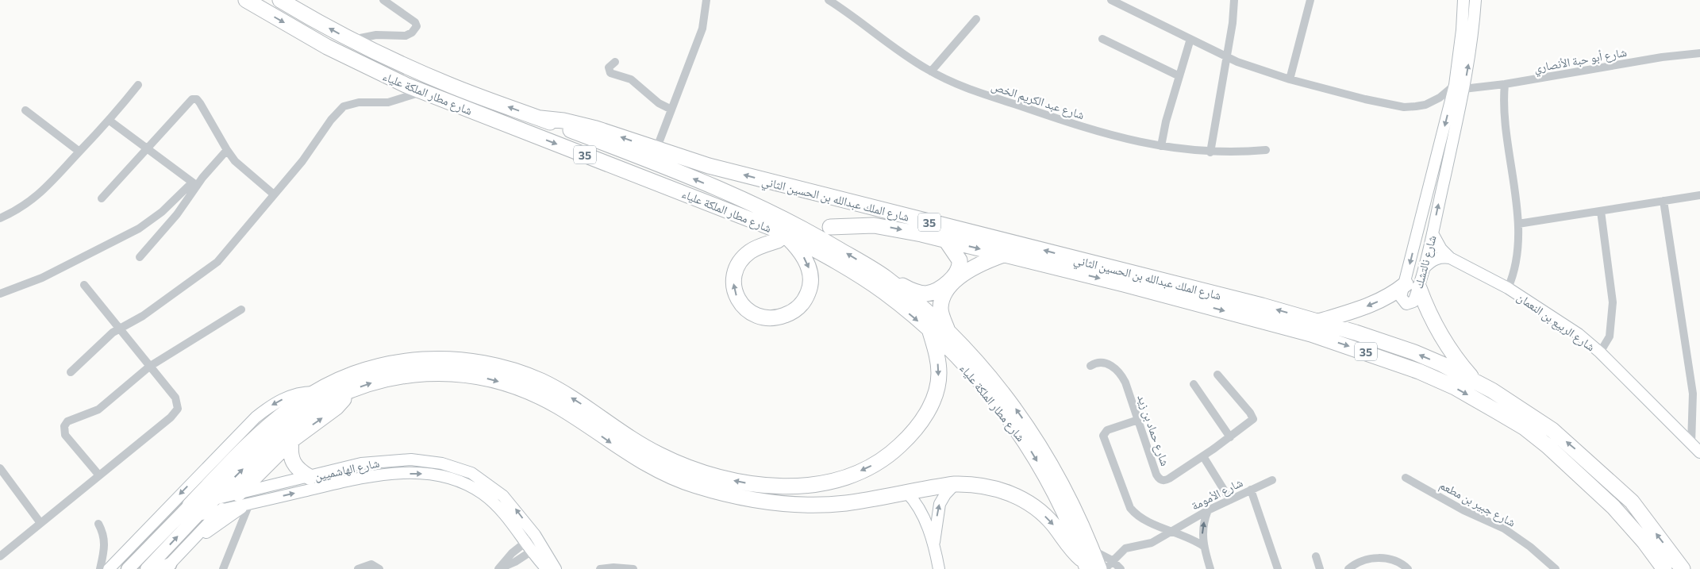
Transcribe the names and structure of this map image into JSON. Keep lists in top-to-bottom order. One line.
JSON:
{"streets":{"highway":["شارع مطار الملكة علياء","35","شارع الملك عبدالله بن الحسين الثاني"],"street":["شارع أبو حبة الأنصاري","شارع عبد الكريم الخص","شارع نالتشك","شارع الربيع بن النعمان","شارع حماد بن زيد","شارع الهاشميين","شارع الأمومة","شارع جبير بن مطعم"]},"crossings":[["شارع أبو حبة الأنصاري","شارع نالتشك"],["شارع مطار الملكة علياء","35"],["شارع مطار الملكة علياء","شارع الملك عبدالله بن الحسين الثاني"],["شارع نالتشك","شارع الربيع بن النعمان"]]}
